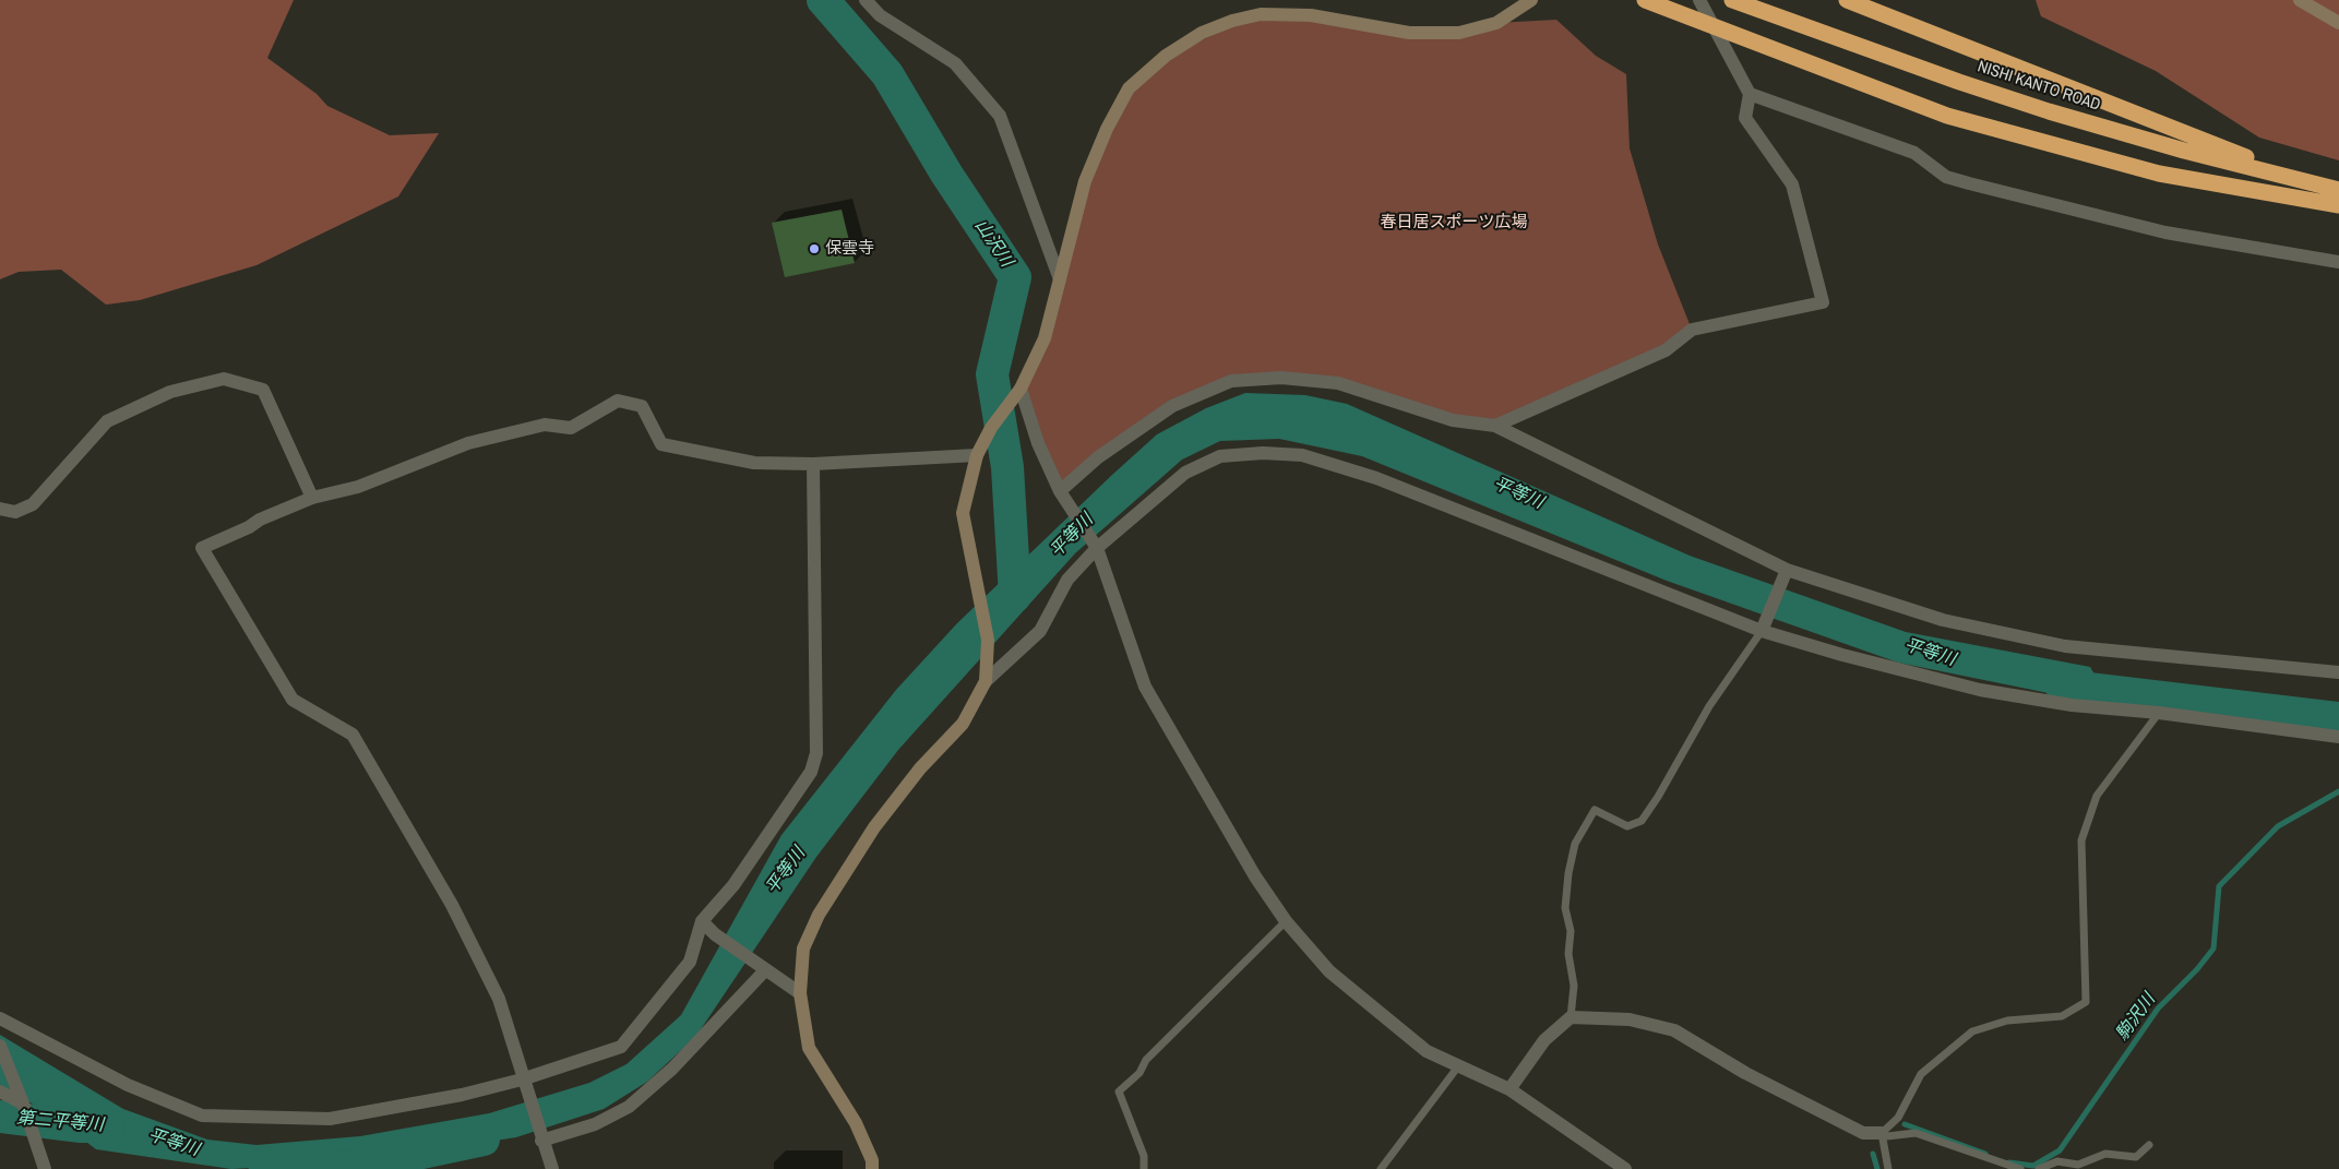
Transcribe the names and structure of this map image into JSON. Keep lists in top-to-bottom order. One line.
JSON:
{"streets":{"highway":["NISHI KANTO ROAD"]},"water":["山沢川","平等川","駒沢川","第二平等川"],"parks":["春日居スポーツ広場"],"places":["保雲寺"]}
